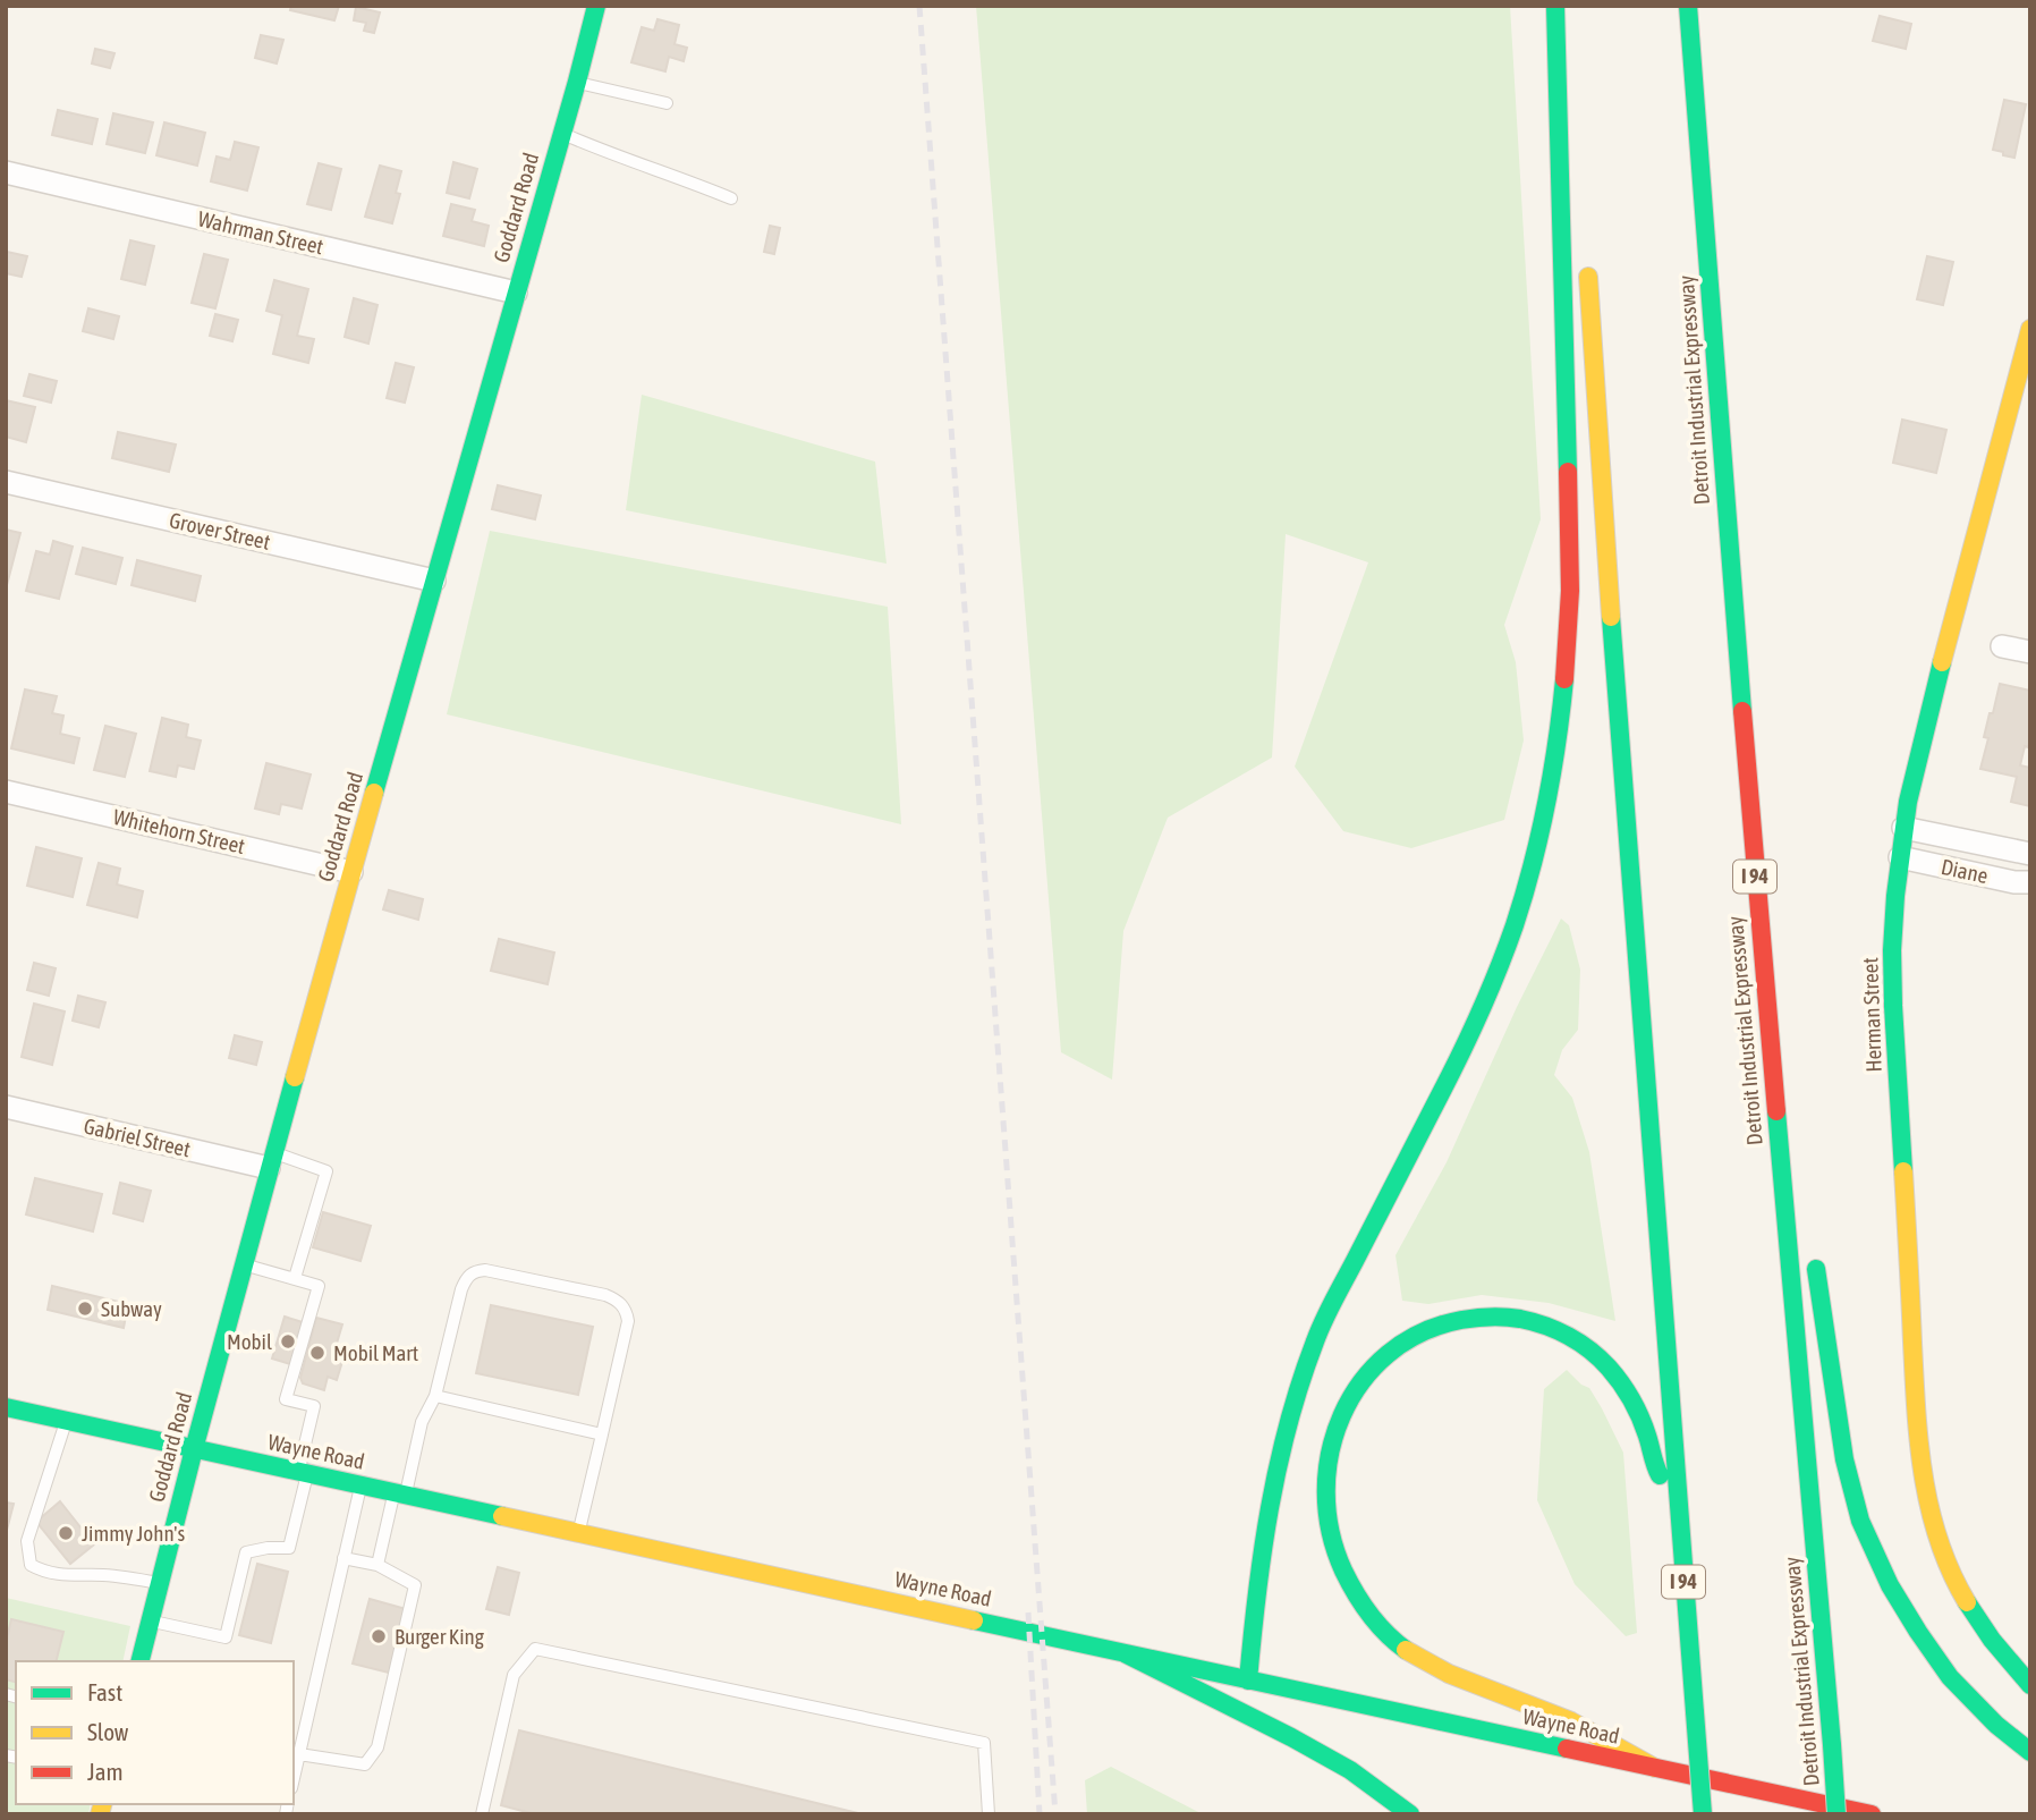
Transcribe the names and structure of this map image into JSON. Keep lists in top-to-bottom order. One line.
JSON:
{"streets":{"main road":["Goddard Road","Detroit Industrial Expressway","I 94","Herman Street","Wayne Road"],"street":["Wahrman Street","Grover Street","Whitehorn Street","Diane","Gabriel Street"]},"crossings":[["Goddard Road","Wahrman Street"],["Goddard Road","Grover Street"],["Goddard Road","Whitehorn Street"],["Goddard Road","Gabriel Street"],["Goddard Road","Wayne Road"],["Diane","Herman Street"]],"places":["Subway","Mobil","Mobil Mart","Jimmy John's","Burger King"],"legend":["Fast","Slow","Jam"]}
